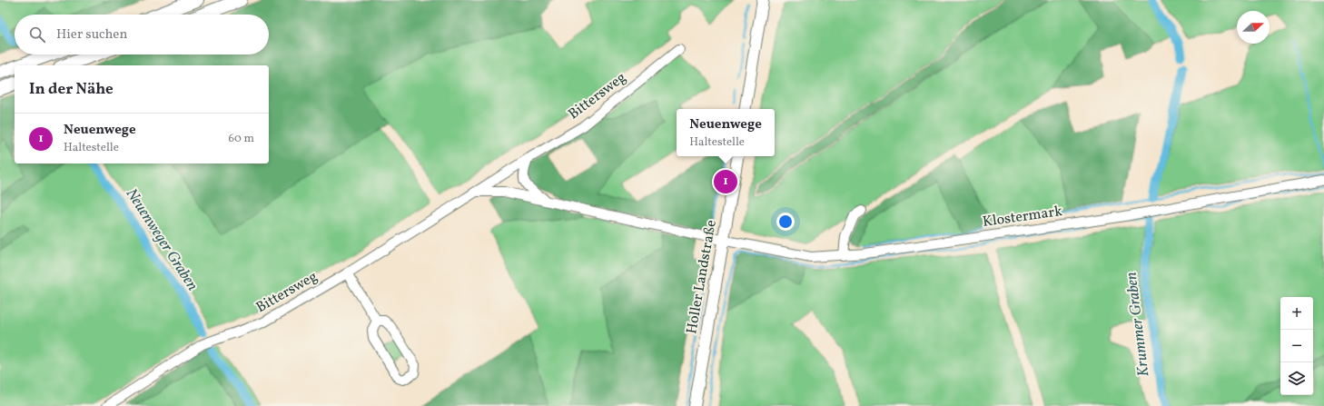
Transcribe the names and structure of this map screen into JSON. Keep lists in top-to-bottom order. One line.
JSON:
{"streets":{"main road":["Holler Landstraße"],"street":["Bittersweg","Klostermark"]},"crossings":[["Klostermark","Holler Landstraße"]],"water":["Neuenweger Graben","Krummer Graben"],"north":"right","page":{"search":"Hier suchen","heading":"In der Nähe","popup":["Neuenwege","Haltestelle"],"list":[{"mark":"1","name":"Neuenwege","note":"Haltestelle","value":"60 m"}],"pins":"1","map_buttons":["+","−"]}}
